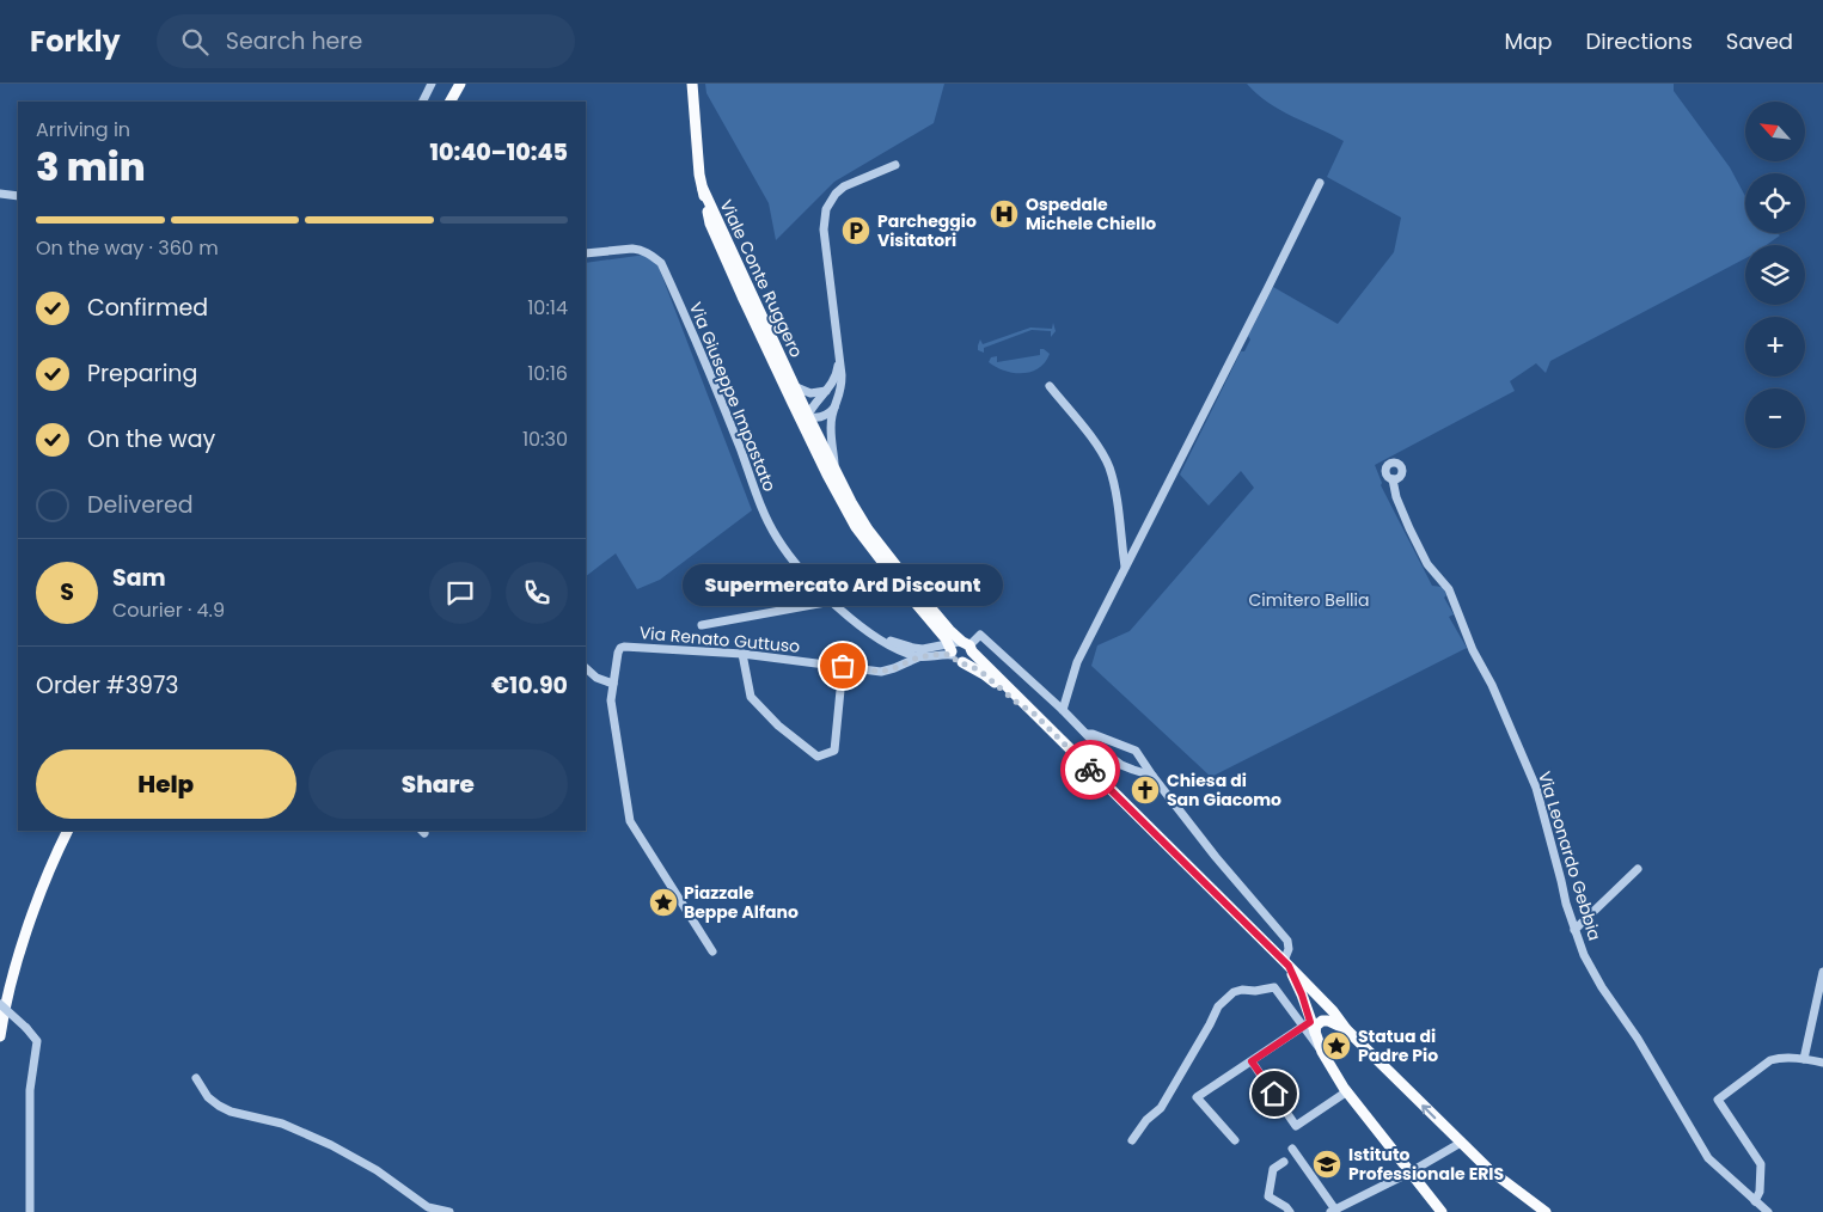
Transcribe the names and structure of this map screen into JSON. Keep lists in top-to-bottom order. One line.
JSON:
{"streets":{"main road":["Viale Conte Ruggero"],"street":["Via Giuseppe Impastato","Via Renato Guttuso","Via Leonardo Gebbia"]},"parks":["Cimitero Bellia"],"places":{"hospital":["Ospedale Michele Chiello"],"parking":["Parcheggio Visitatori"],"other":["Supermercato Ard Discount"],"church":["Chiesa di San Giacomo"],"place":["Piazzale Beppe Alfano","Statua di Padre Pio"],"school or university":["Istituto Professionale ERIS"]},"north":"top left","page":{"header":"Forkly","search":"Search here","nav":["Map","Directions","Saved"],"map_buttons":["+","−"],"heading":["3 min","Arriving in","10:40–10:45"],"panel":["Sam","Courier · 4.9","Order #3973","€10.90"],"bar":"On the way · 360 m","list":[["Confirmed","10:14"],["Preparing","10:16"],["On the way","10:30"],"Delivered"],"round":"S","bubble":"Supermercato Ard Discount","buttons":["Help","Share"]}}
